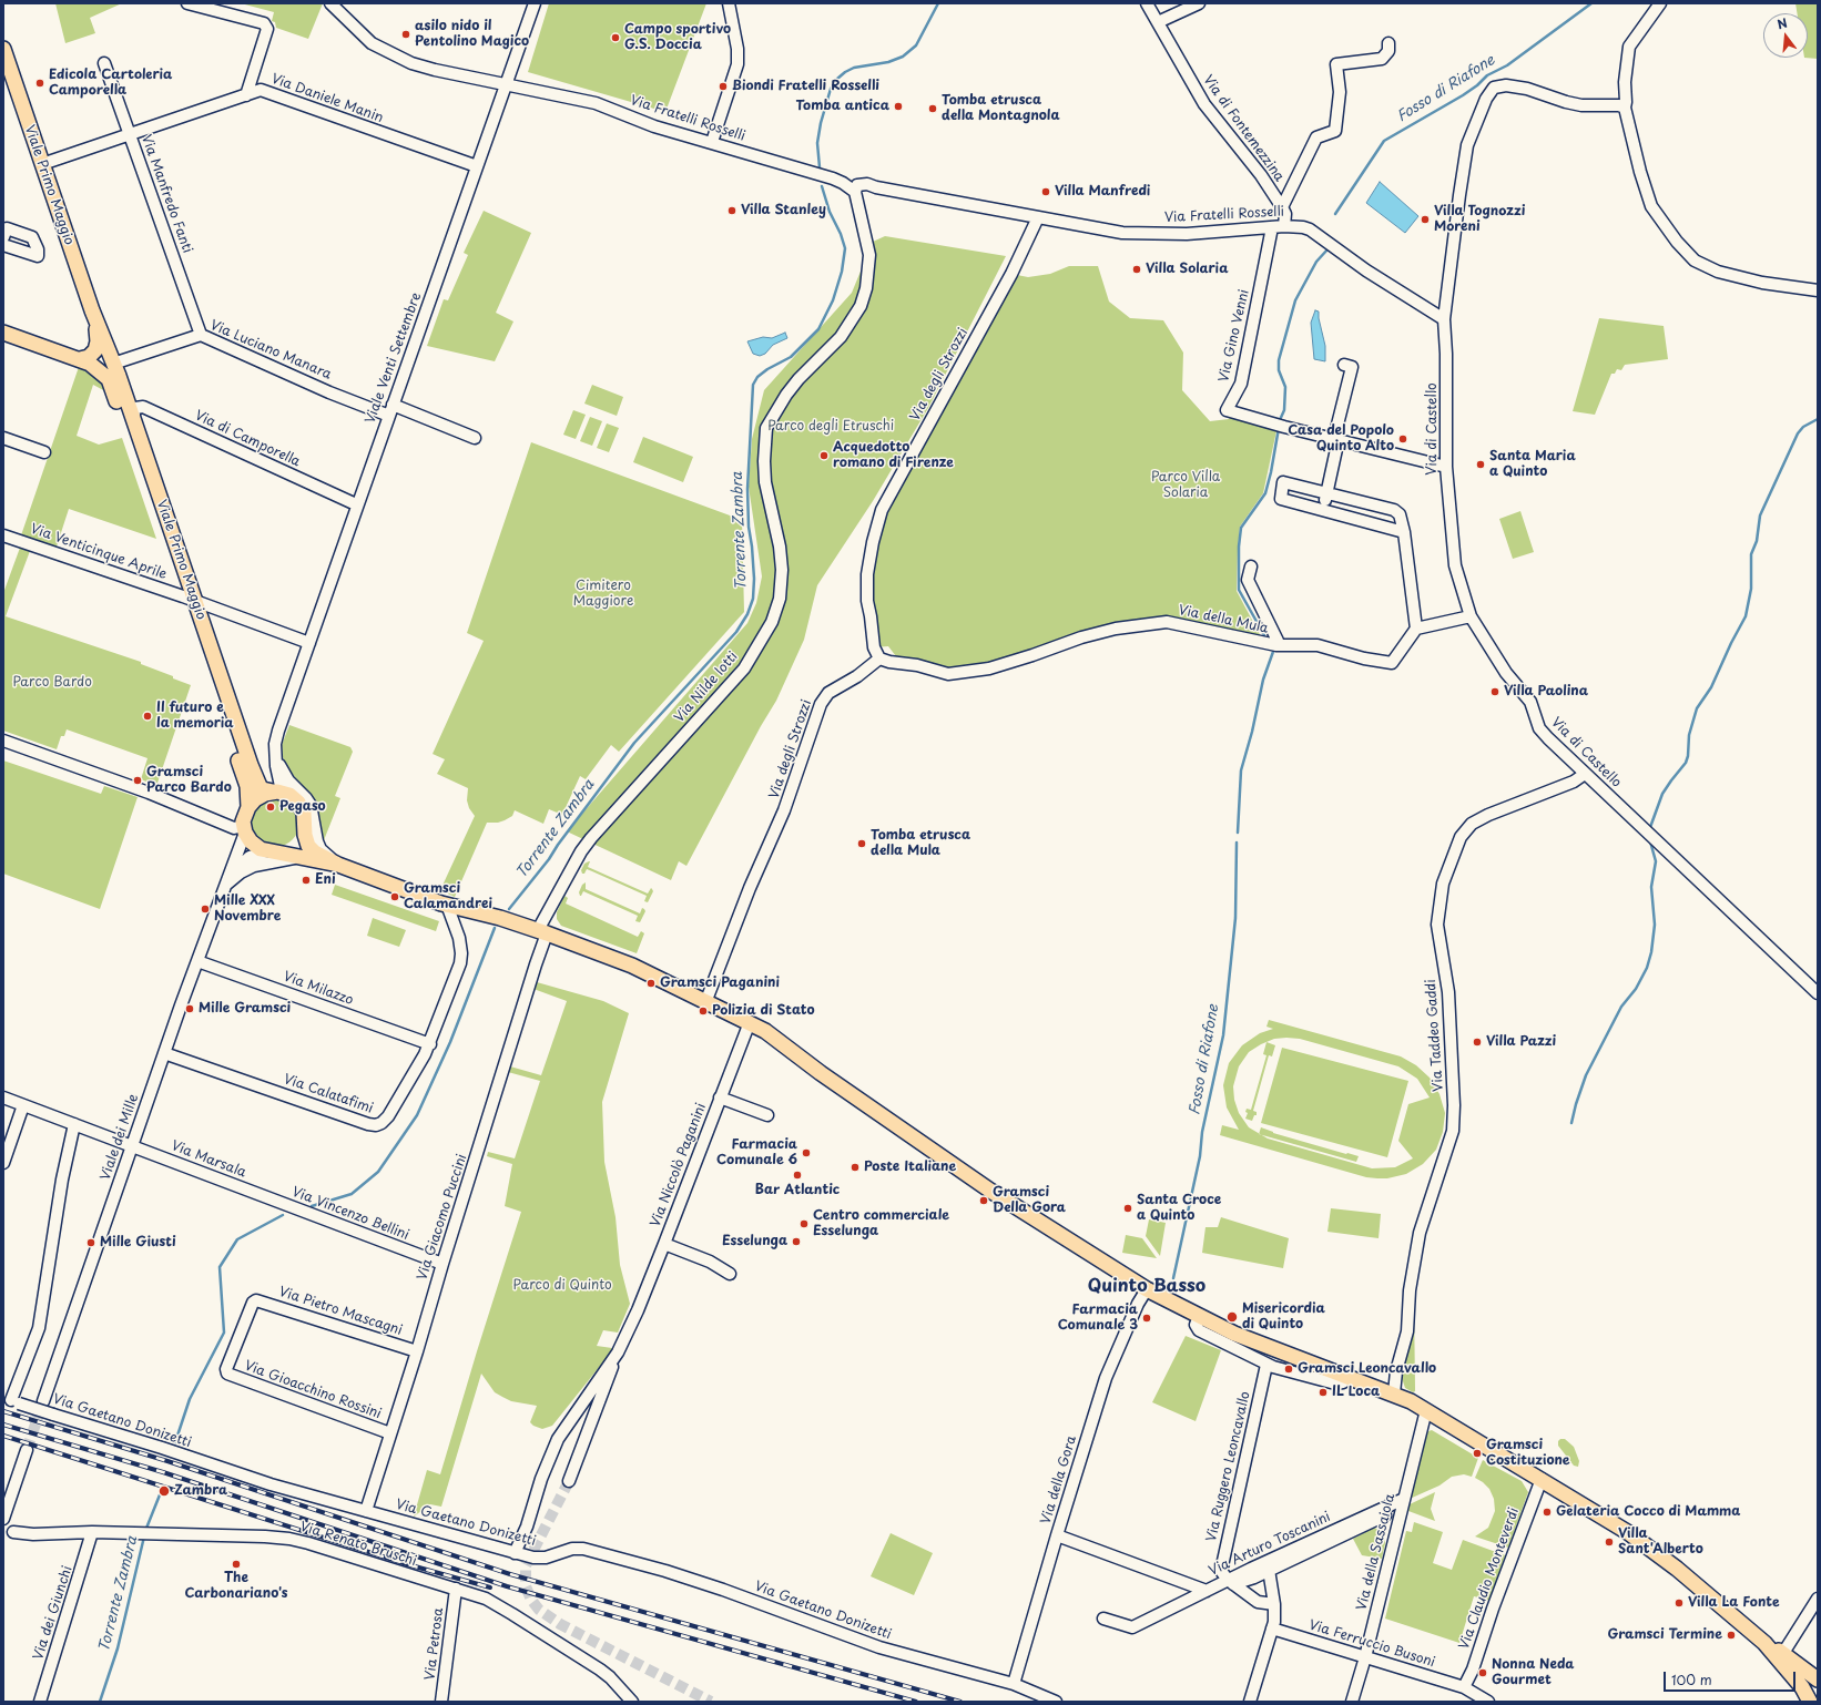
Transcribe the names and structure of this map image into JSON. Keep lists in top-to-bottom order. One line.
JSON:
{"streets":{"main road":["Viale Primo Maggio"],"street":["Via Daniele Manin","Via Fratelli Rosselli","Via di Fontemezzina","Via Manfredo Fanti","Via Gino Venni","Via Luciano Manara","Viale Venti Settembre","Via degli Strozzi","Via di Castello","Via di Camporella","Via Venticinque Aprile","Via della Mula","Via Nilde Iotti","Via Milazzo","Via Taddeo Gaddi","Via Calatafimi","Viale dei Mille","Via Marsala","Via Niccolò Paganini","Via Vincenzo Bellini","Via Giacomo Puccini","Via Pietro Mascagni","Via Gioacchino Rossini","Via Gaetano Donizetti","Via Ruggero Leoncavallo","Via della Gora","Via Renato Bruschi","Via Arturo Toscanini","Via della Sassaiola","Via Claudio Monteverdi","Via dei Giunchi","Via Petrosa","Via Ferruccio Busoni"]},"crossings":[["Via Daniele Manin","Viale Primo Maggio"],["Via Daniele Manin","Via Manfredo Fanti"],["Via Daniele Manin","Viale Venti Settembre"],["Via Fratelli Rosselli","Via di Fontemezzina"],["Via Fratelli Rosselli","Via Gino Venni"],["Via Fratelli Rosselli","Viale Venti Settembre"],["Via Fratelli Rosselli","Via degli Strozzi"],["Via Fratelli Rosselli","Via di Castello"],["Via Fratelli Rosselli","Via Nilde Iotti"],["Viale Primo Maggio","Via Luciano Manara"],["Viale Primo Maggio","Viale Venti Settembre"],["Viale Primo Maggio","Via di Camporella"],["Viale Primo Maggio","Via Venticinque Aprile"],["Via Manfredo Fanti","Via Luciano Manara"],["Via Gino Venni","Via di Castello"],["Via Luciano Manara","Viale Venti Settembre"],["Viale Venti Settembre","Via di Camporella"],["Viale Venti Settembre","Via Venticinque Aprile"],["Via degli Strozzi","Via della Mula"],["Via di Castello","Via Taddeo Gaddi"],["Via Nilde Iotti","Via Giacomo Puccini"],["Via Milazzo","Via Calatafimi"],["Via Milazzo","Viale dei Mille"],["Via Calatafimi","Viale dei Mille"],["Viale dei Mille","Via Marsala"],["Via Marsala","Via Vincenzo Bellini"],["Via Niccolò Paganini","Via Gaetano Donizetti"],["Via Vincenzo Bellini","Via Giacomo Puccini"],["Via Giacomo Puccini","Via Pietro Mascagni"],["Via Giacomo Puccini","Via Gioacchino Rossini"],["Via Giacomo Puccini","Via Gaetano Donizetti"],["Via Pietro Mascagni","Via Gioacchino Rossini"],["Via Gaetano Donizetti","Via della Gora"],["Via Ruggero Leoncavallo","Via Arturo Toscanini"],["Via Renato Bruschi","Via dei Giunchi"],["Via Renato Bruschi","Via Petrosa"],["Via Arturo Toscanini","Via della Sassaiola"],["Via Arturo Toscanini","Via Ferruccio Busoni"],["Via della Sassaiola","Via Ferruccio Busoni"],["Via Claudio Monteverdi","Via Ferruccio Busoni"]],"districts":["Quinto Basso"],"water":["Fosso di Riafone","Torrente Zambra"],"parks":["Parco degli Etruschi","Parco Villa Solaria","Cimitero Maggiore","Parco Bardo","Parco di Quinto"],"places":["asilo nido il Pentolino Magico","Campo sportivo G.S. Doccia","Edicola Cartoleria Camporella","Biondi Fratelli Rosselli","Tomba antica","Tomba etrusca della Montagnola","Villa Manfredi","Villa Stanley","Villa Tognozzi Moreni","Villa Solaria","Casa del Popolo Quinto Alto","Acquedotto romano di Firenze","Santa Maria a Quinto","Villa Paolina","Il futuro e la memoria","Gramsci Parco Bardo","Pegaso","Tomba etrusca della Mula","Eni","Gramsci Calamandrei","Mille XXX Novembre","Gramsci Paganini","Mille Gramsci","Polizia di Stato","Villa Pazzi","Farmacia Comunale 6","Poste Italiane","Bar Atlantic","Gramsci Della Gora","Santa Croce a Quinto","Centro commerciale Esselunga","Esselunga","Mille Giusti","Misericordia di Quinto","Farmacia Comunale 3","Gramsci Leoncavallo","IL Loca","Gramsci Costituzione","Zambra","Gelateria Cocco di Mamma","Villa Sant'Alberto","The Carbonariano's","Villa La Fonte","Gramsci Termine","Nonna Neda Gourmet"],"scale_bar":"100 m","north":"top"}
